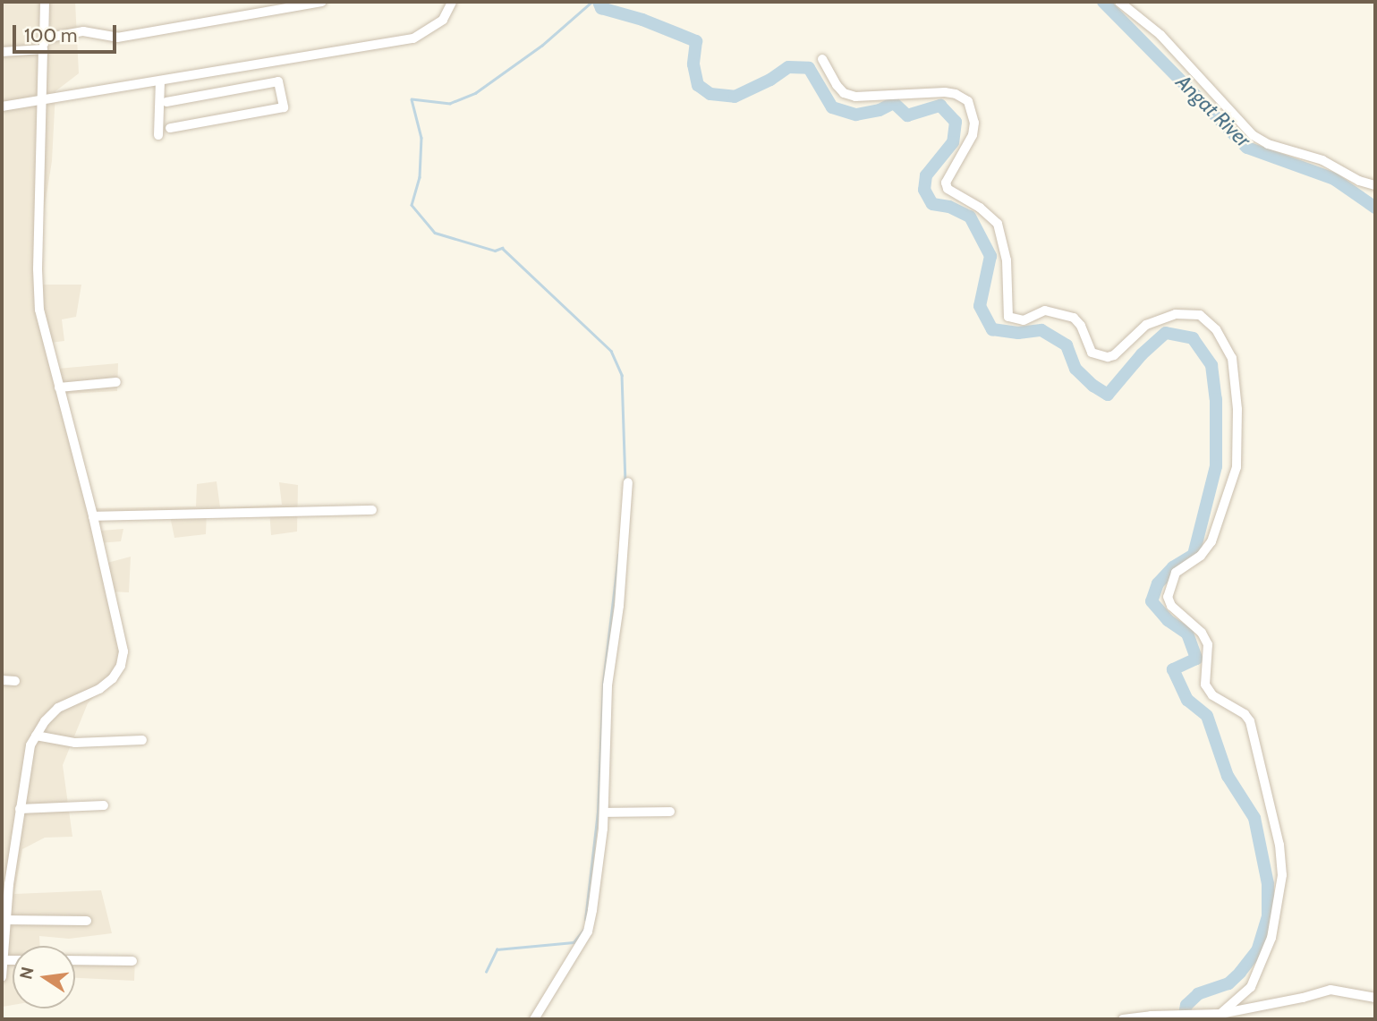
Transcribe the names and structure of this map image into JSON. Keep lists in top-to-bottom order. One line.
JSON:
{"water":["Angat River"],"scale_bar":"100 m","north":"left"}
